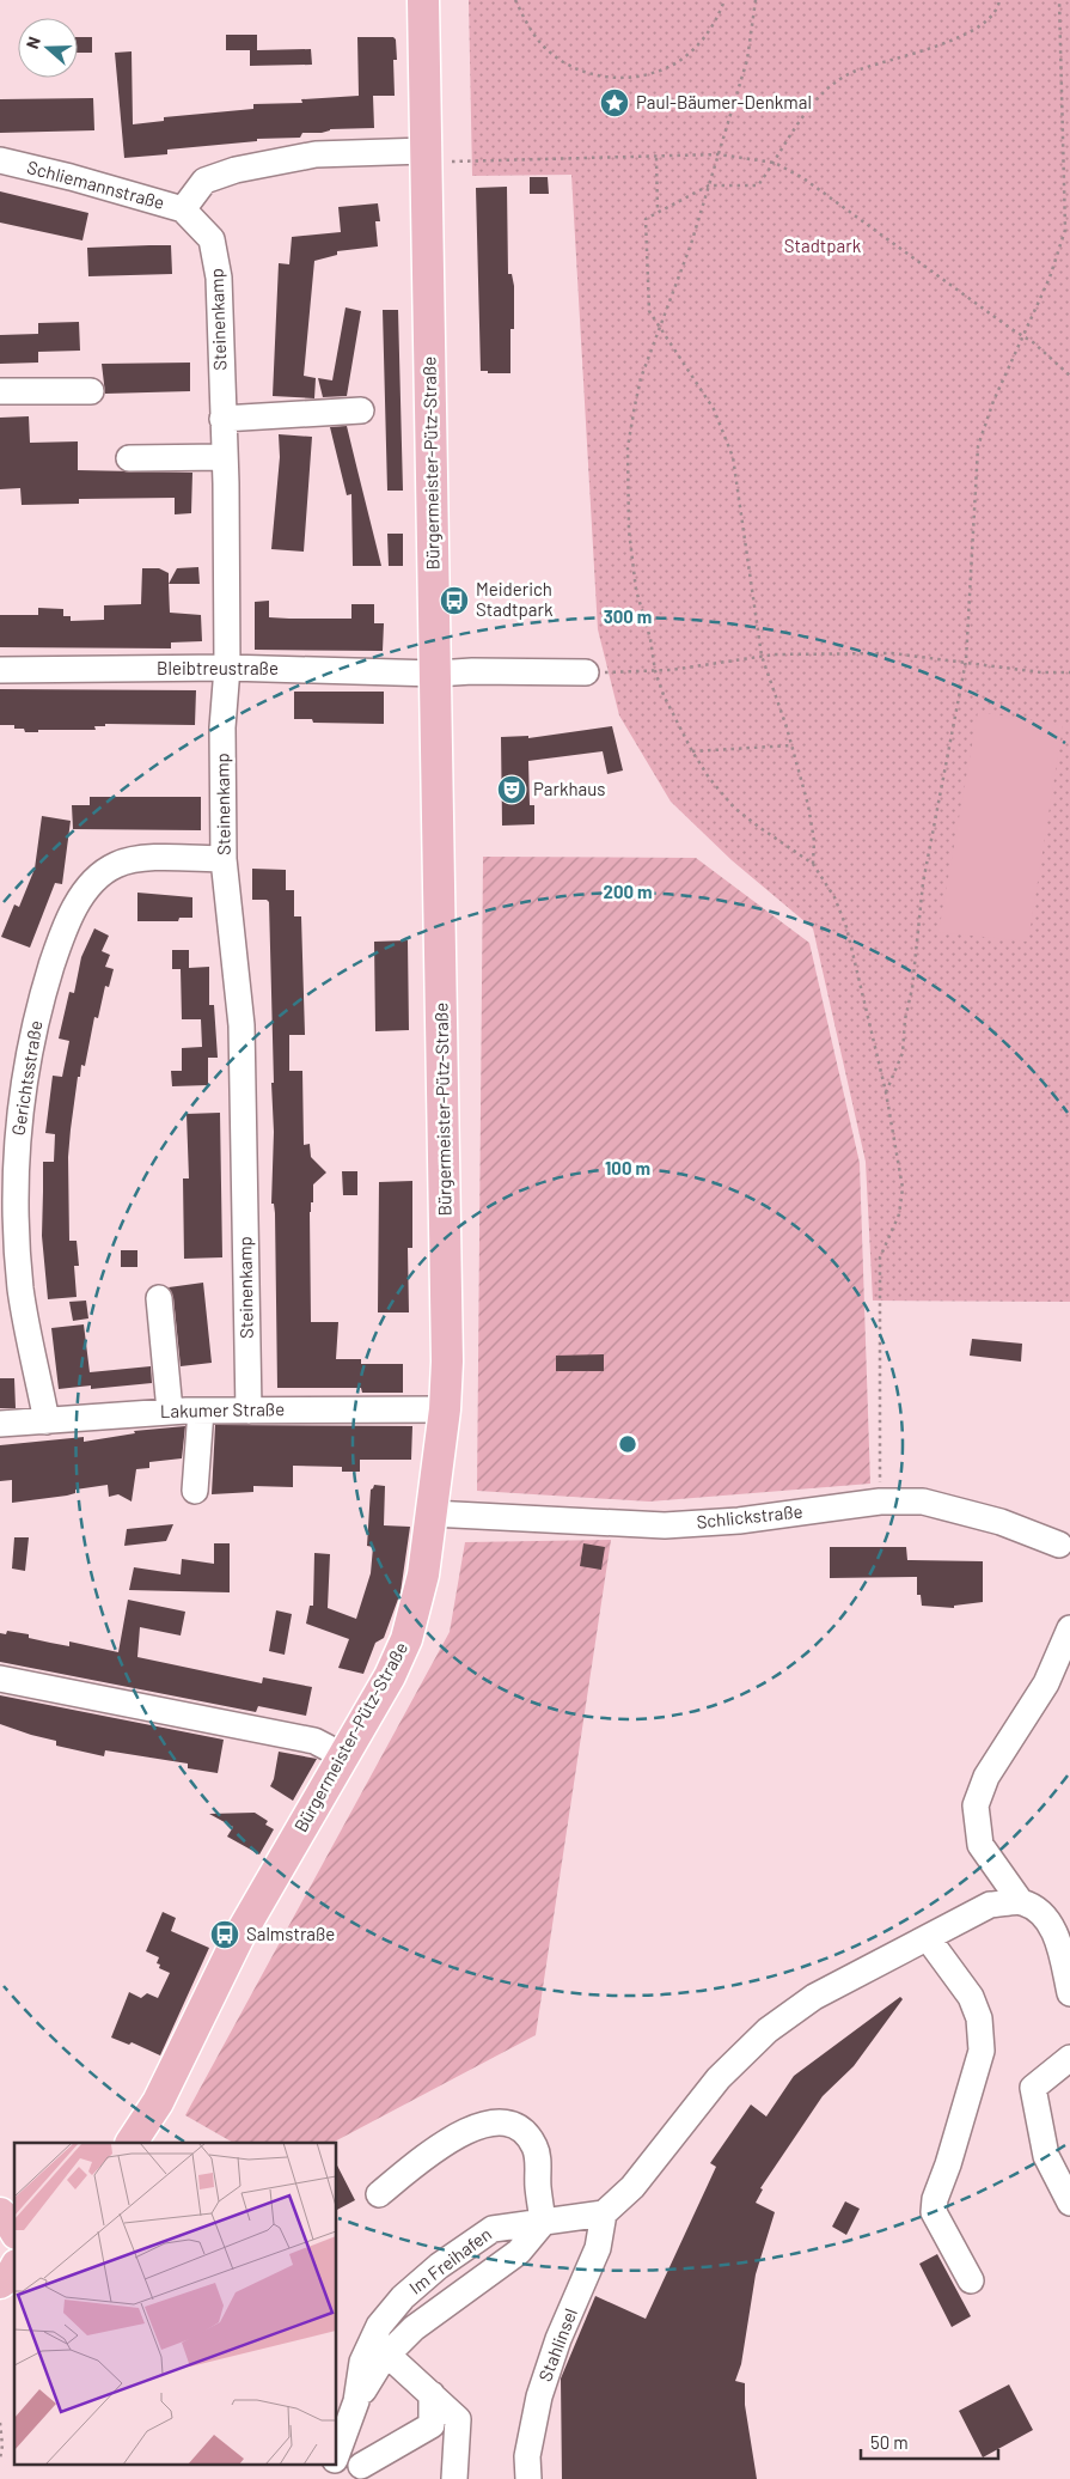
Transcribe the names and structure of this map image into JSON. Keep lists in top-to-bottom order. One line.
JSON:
{"streets":{"main road":["Bürgermeister-Pütz-Straße"],"street":["Schliemannstraße","Steinenkamp","Bleibtreustraße","Gerichtsstraße","Lakumer Straße","Schlickstraße","Im Freihafen","Stahlinsel"]},"crossings":[["Schliemannstraße","Steinenkamp"],["Schliemannstraße","Bürgermeister-Pütz-Straße"],["Steinenkamp","Bleibtreustraße"],["Steinenkamp","Gerichtsstraße"],["Steinenkamp","Lakumer Straße"],["Bürgermeister-Pütz-Straße","Bleibtreustraße"],["Bürgermeister-Pütz-Straße","Lakumer Straße"],["Bürgermeister-Pütz-Straße","Schlickstraße"],["Gerichtsstraße","Lakumer Straße"],["Im Freihafen","Stahlinsel"]],"parks":["Stadtpark"],"places":{"place":["Paul-Bäumer-Denkmal"],"bus stop":["Meiderich Stadtpark","Salmstraße"],"theatre":["Parkhaus"]},"scale_bar":"50 m","north":"left","rings":["300 m","200 m","100 m"]}
